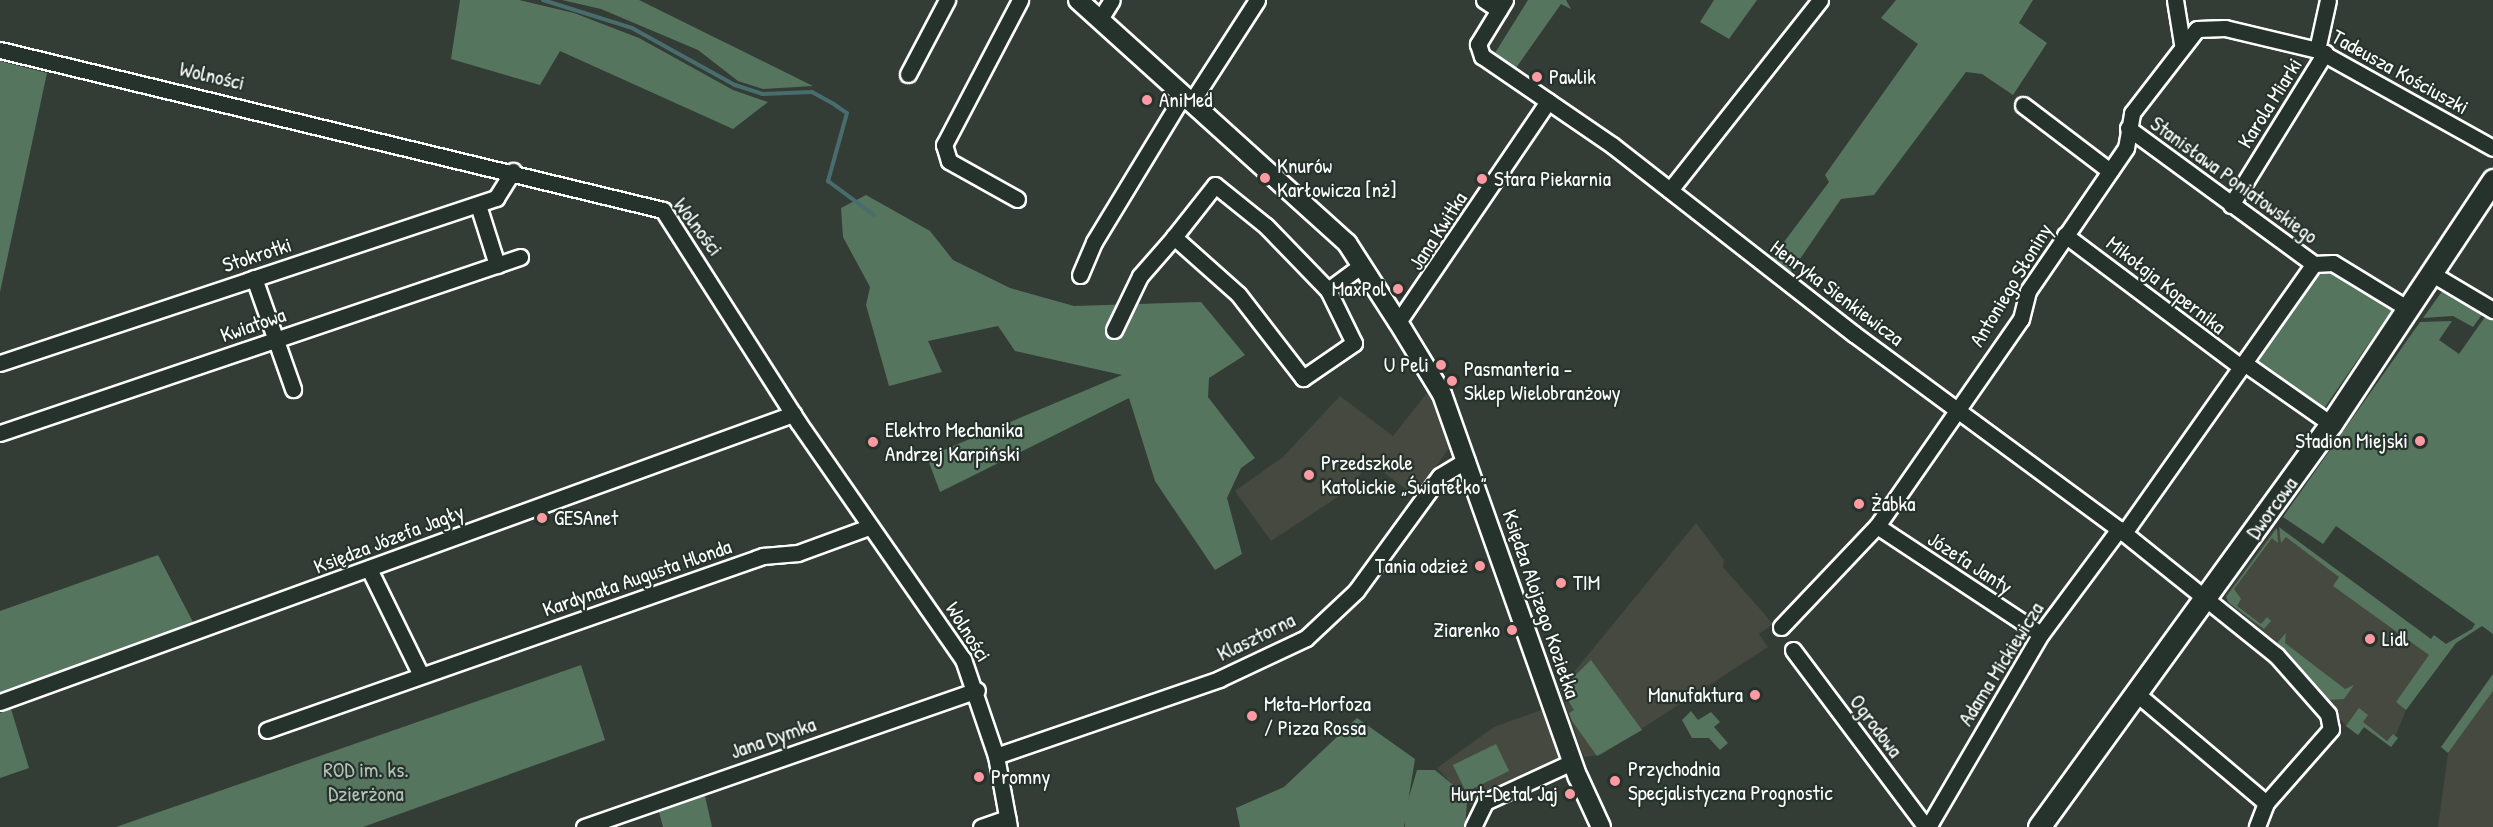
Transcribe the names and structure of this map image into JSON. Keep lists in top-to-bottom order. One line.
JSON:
{"streets":{"main road":["Dworcowa"],"street":["Tadeusza Kościuszki","Wolności","Karola Miarki","Stanisława Poniatowskiego","Jana Kwitka","Stokrotki","Antoniego Słoniny","Mikołaja Kopernika","Henryka Sienkiewicza","Kwiatowa","Księdza Józefa Jagły","Józefa Janty","Kardynała Augusta Hlonda","Księdza Alojzego Koziełka","Klasztorna","Adama Mickiewicza","Ogrodowa","Jana Dymka"]},"crossings":[["Tadeusza Kościuszki","Karola Miarki"],["Tadeusza Kościuszki","Antoniego Słoniny"],["Wolności","Stokrotki"],["Wolności","Księdza Józefa Jagły"],["Wolności","Kardynała Augusta Hlonda"],["Wolności","Klasztorna"],["Wolności","Jana Dymka"],["Karola Miarki","Stanisława Poniatowskiego"],["Stanisława Poniatowskiego","Antoniego Słoniny"],["Stanisława Poniatowskiego","Dworcowa"],["Stanisława Poniatowskiego","Adama Mickiewicza"],["Jana Kwitka","Henryka Sienkiewicza"],["Jana Kwitka","Księdza Alojzego Koziełka"],["Antoniego Słoniny","Mikołaja Kopernika"],["Antoniego Słoniny","Henryka Sienkiewicza"],["Antoniego Słoniny","Józefa Janty"],["Mikołaja Kopernika","Dworcowa"],["Mikołaja Kopernika","Adama Mickiewicza"],["Henryka Sienkiewicza","Dworcowa"],["Henryka Sienkiewicza","Adama Mickiewicza"],["Józefa Janty","Adama Mickiewicza"],["Księdza Alojzego Koziełka","Klasztorna"],["Adama Mickiewicza","Ogrodowa"]],"parks":["ROD im. ks. Dzierżona"],"places":["Pawlik","AniMed","Knurów Karłowicza [nż]","Stara Piekarnia","MaxPol","U Peli","Pasmanteria - Sklep Wielobranżowy","Stadion Miejski","Elektro Mechanika Andrzej Karpiński","Przedszkole Katolickie „Światełko”","Żabka","GESAnet","Tania odzież","TIM","Ziarenko","Lidl","Manufaktura","Meta-Morfoza / Pizza Rossa","Promny","Przychodnia Specjalistyczna Prognostic","Hurt-Detal Jaj"]}
